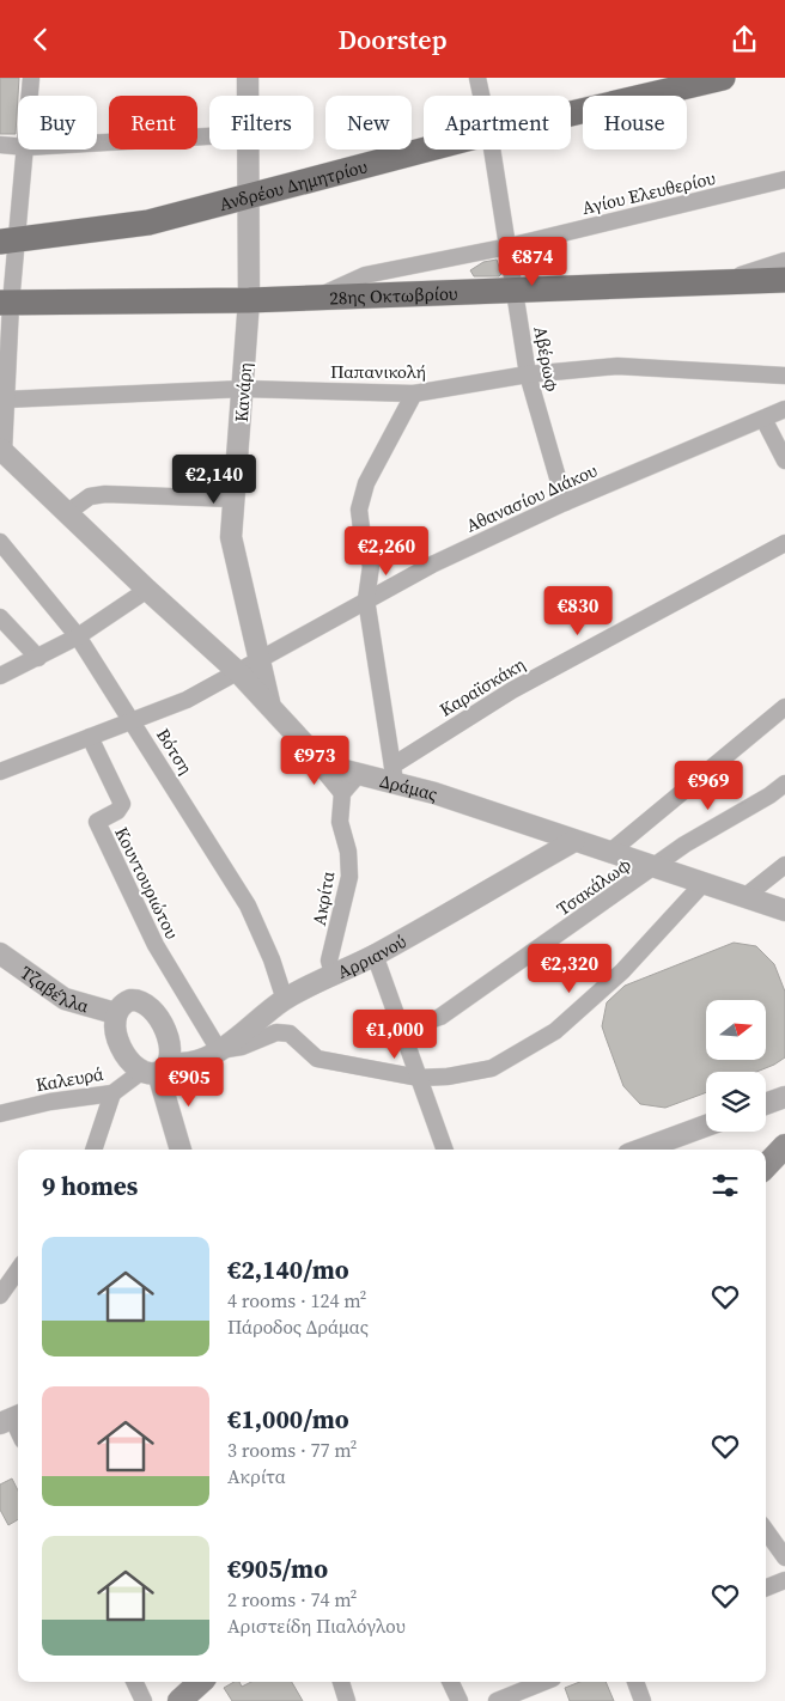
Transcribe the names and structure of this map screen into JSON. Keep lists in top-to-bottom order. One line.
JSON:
{"streets":{"main road":["Ανδρέου Δημητρίου","28ης Οκτωβρίου"],"street":["Αγίου Ελευθερίου","Αβέρωφ","Παπανικολή","Κανάρη","Αθανασίου Διάκου","Καραϊσκάκη","Βότση","Δράμας","Κουντουριώτου","Τσακάλωφ","Ακρίτα","Αρριανού","Τζαβέλλα","Καλευρά"]},"crossings":[["Ανδρέου Δημητρίου","Κανάρη"],["Αγίου Ελευθερίου","28ης Οκτωβρίου"],["Αγίου Ελευθερίου","Αβέρωφ"],["28ης Οκτωβρίου","Αβέρωφ"],["28ης Οκτωβρίου","Κανάρη"],["Αβέρωφ","Παπανικολή"],["Αβέρωφ","Αθανασίου Διάκου"],["Παπανικολή","Κανάρη"],["Κανάρη","Αθανασίου Διάκου"],["Κανάρη","Δράμας"],["Αθανασίου Διάκου","Δράμας"],["Καραϊσκάκη","Δράμας"],["Βότση","Αρριανού"],["Δράμας","Τσακάλωφ"],["Δράμας","Αρριανού"],["Κουντουριώτου","Αρριανού"],["Ακρίτα","Αρριανού"],["Αρριανού","Τζαβέλλα"],["Αρριανού","Καλευρά"],["Τζαβέλλα","Καλευρά"]],"north":"right","page":{"header":"Doorstep","chip":["Buy","Rent","Filters","New","Apartment","House"],"price":["€874","€2,140","€2,260","€830","€973","€969","€2,320","€1,000","€905"],"heading":"9 homes","list":[{"name":"€2,140/mo","note":"4 rooms · 124 m² · Πάροδος Δράμας"},{"name":"€1,000/mo","note":"3 rooms · 77 m² · Ακρίτα"},{"name":"€905/mo","note":"2 rooms · 74 m² · Αριστείδη Πιαλόγλου"}]}}
